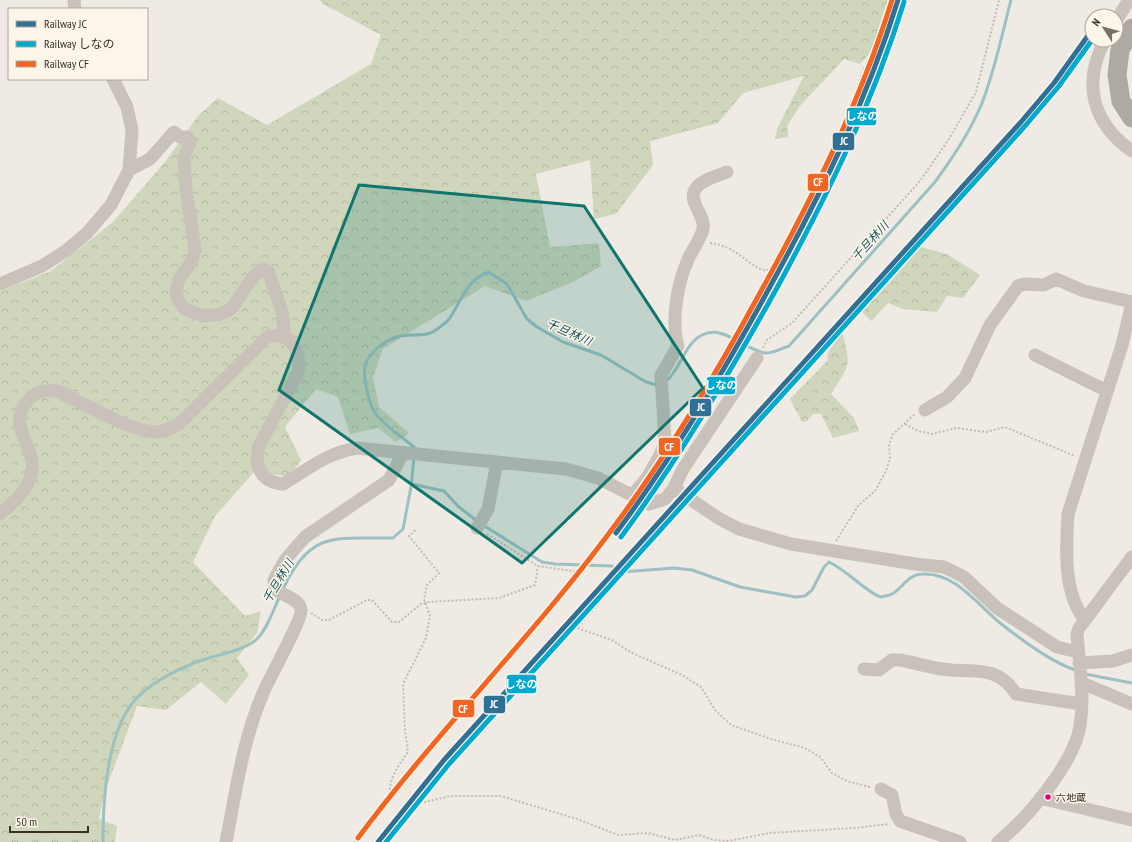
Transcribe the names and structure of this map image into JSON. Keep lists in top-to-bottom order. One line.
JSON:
{"water":["千旦林川"],"places":["六地蔵"],"lines":["rail line JC","rail line CF","rail line しなの"],"legend":["Railway JC","Railway しなの","Railway CF"],"scale_bar":"50 m","north":"top left"}
